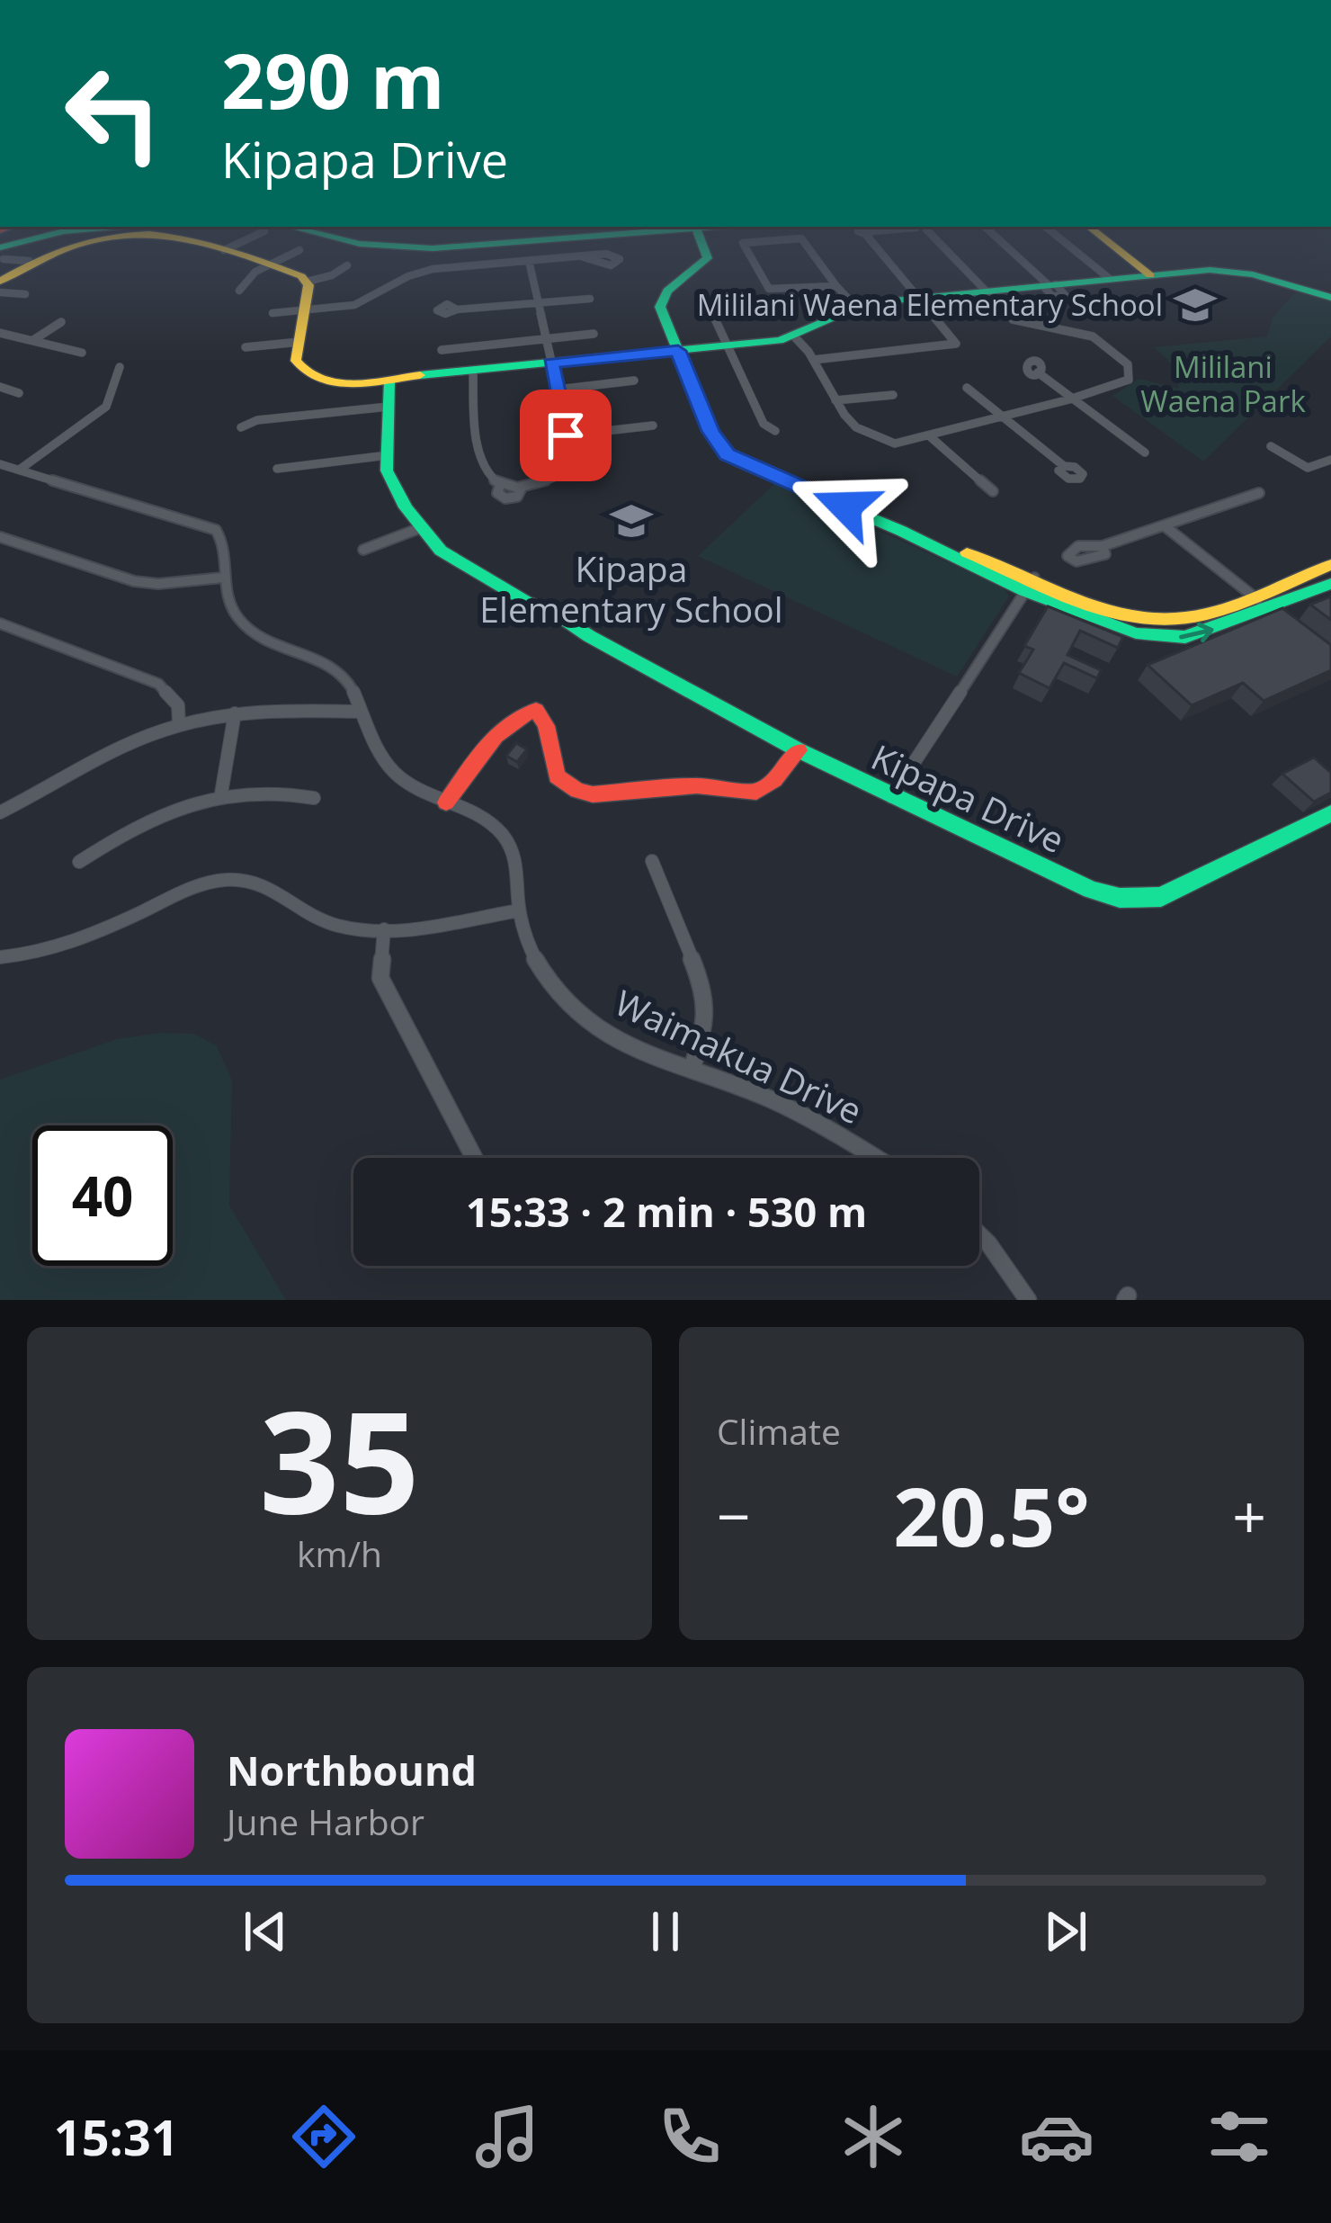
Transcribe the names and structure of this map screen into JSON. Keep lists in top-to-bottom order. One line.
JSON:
{"streets":{"main road":["Kipapa Drive"],"street":["Waimakua Drive"]},"parks":["Mililani Waena Park"],"places":{"school or university":["Mililani Waena Elementary School","Kipapa Elementary School"]},"page":{"turn":["290 m","Kipapa Drive"],"limit":"40","trip":"15:33 · 2 min · 530 m","tile":[["35","km/h"],"Climate"],"heat":["−","20.5°","+"],"song":["Northbound","June Harbor"],"tabs":"15:31"}}
